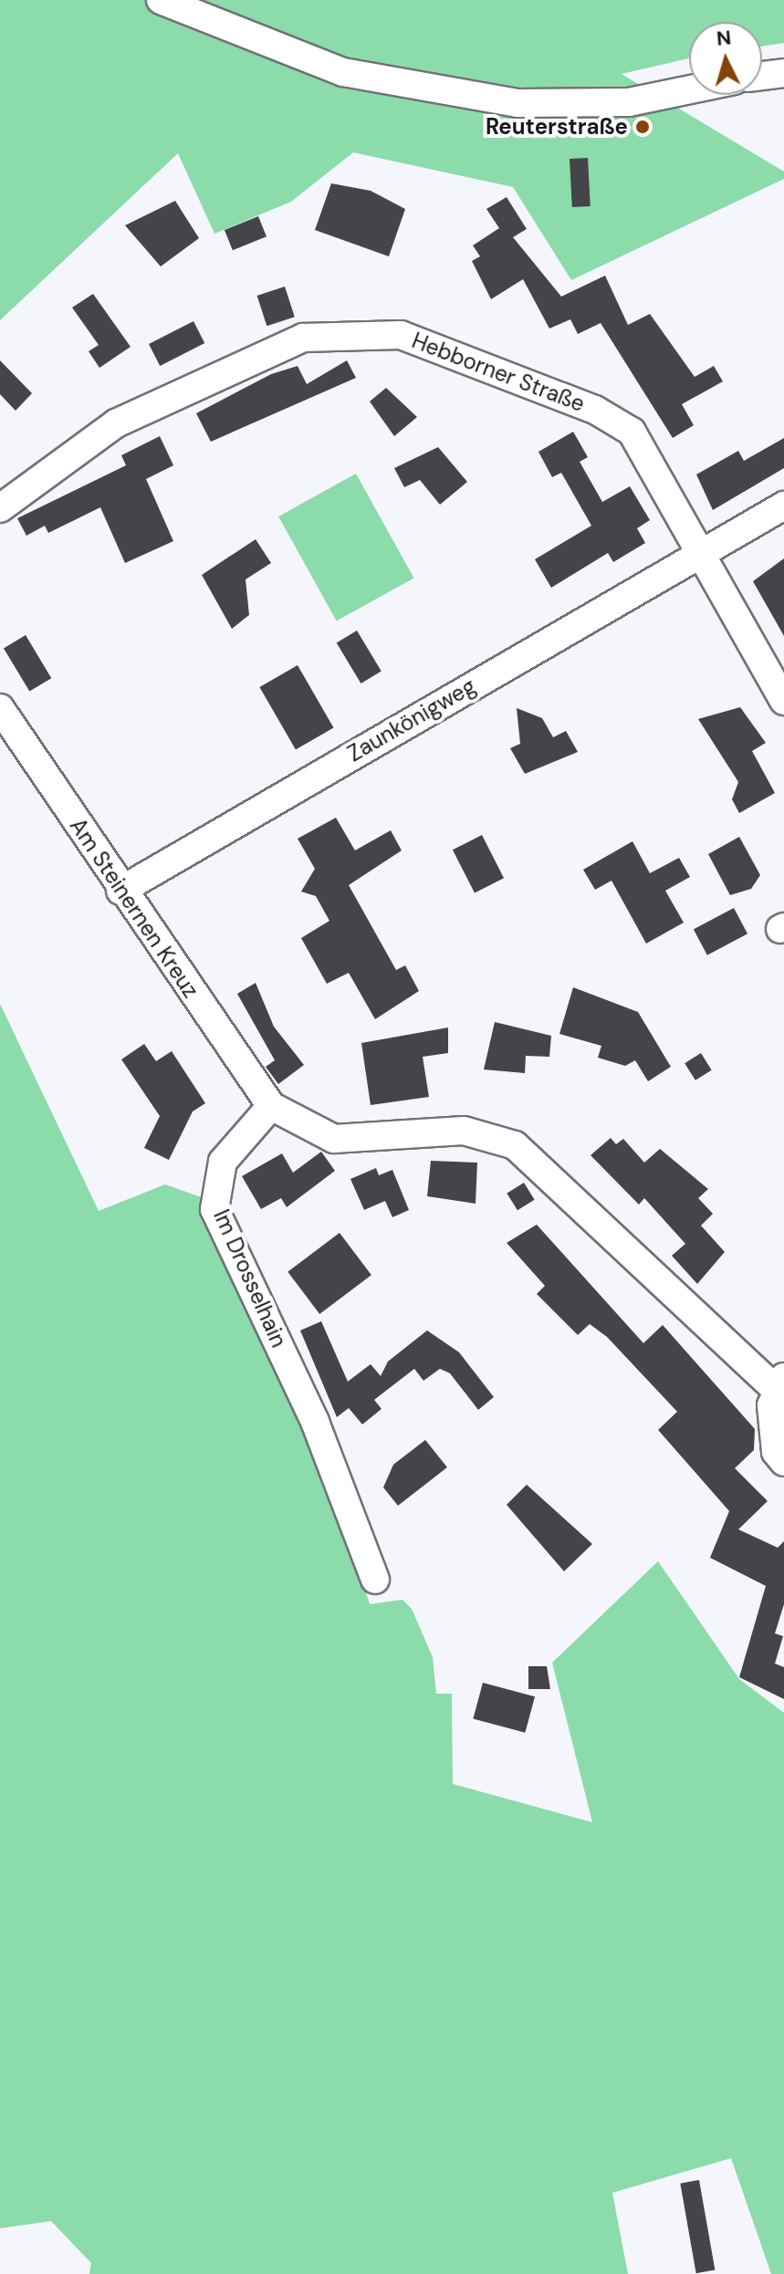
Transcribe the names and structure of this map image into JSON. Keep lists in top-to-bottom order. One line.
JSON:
{"streets":{"street":["Hebborner Straße","Zaunkönigweg","Am Steinernen Kreuz","Im Drosselhain"]},"crossings":[["Hebborner Straße","Zaunkönigweg"],["Zaunkönigweg","Am Steinernen Kreuz"],["Am Steinernen Kreuz","Im Drosselhain"]],"places":["Reuterstraße"],"north":"top"}
